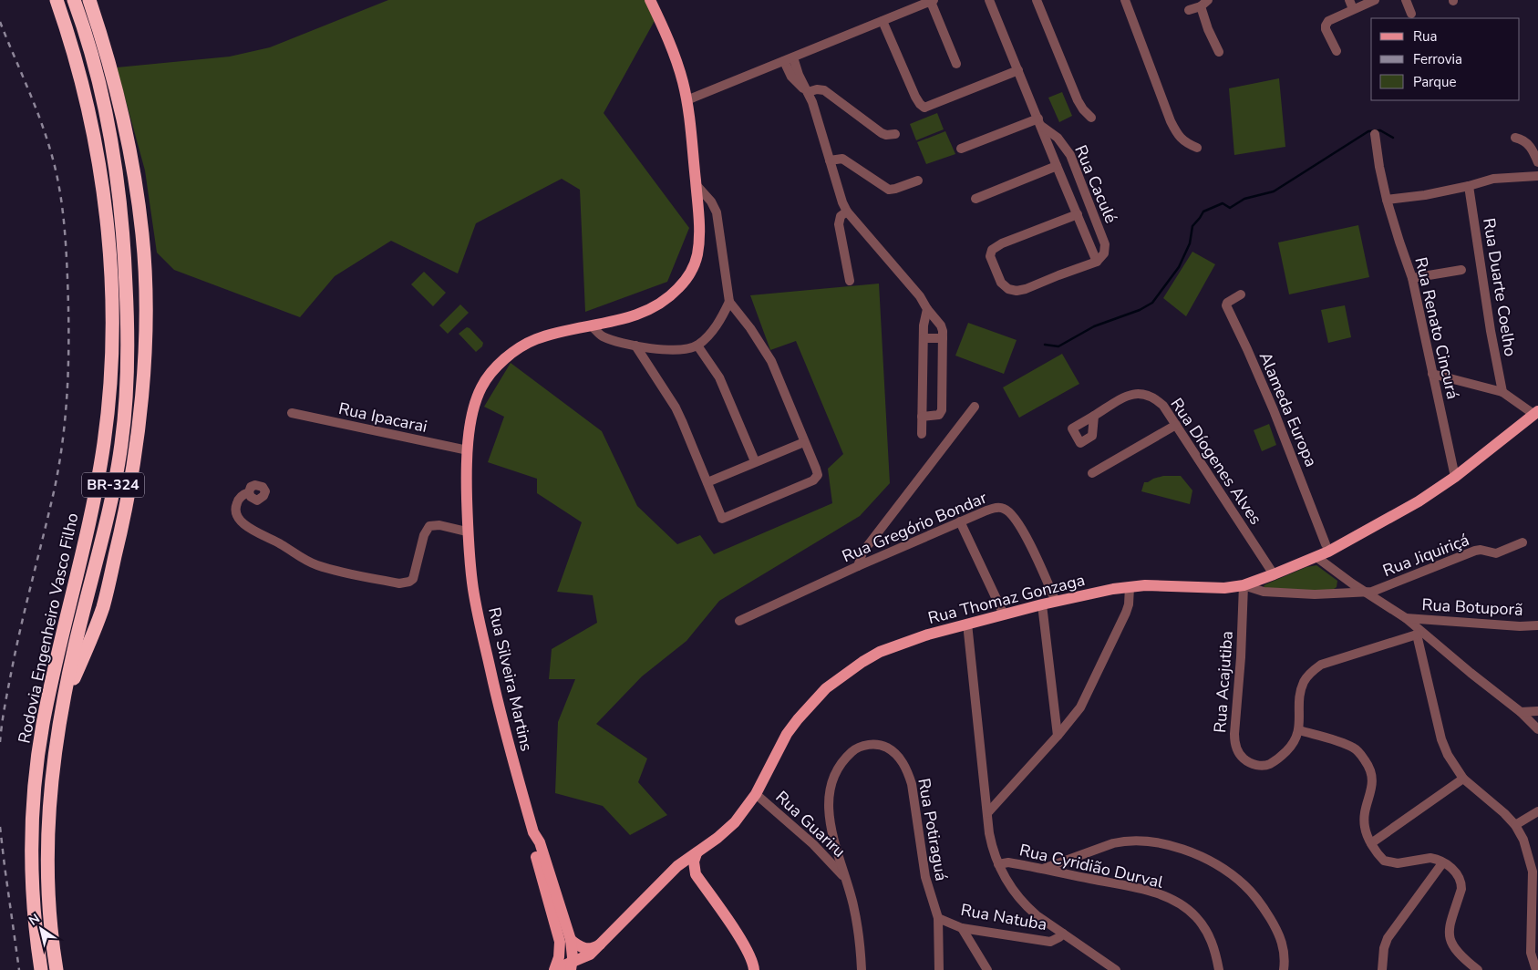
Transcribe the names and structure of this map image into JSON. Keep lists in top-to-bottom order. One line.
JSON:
{"streets":{"highway":["BR-324","Rodovia Engenheiro Vasco Filho"],"main road":["Rua Thomaz Gonzaga","Rua Silveira Martins"],"street":["Rua Caculé","Rua Duarte Coelho","Rua Renato Cincurá","Alameda Europa","Rua Ipacarai","Rua Díogenes Alves","Rua Gregório Bondar","Rua Jiquiriçá","Rua Botuporã","Rua Acajutiba","Rua Guariru","Rua Potiraguá","Rua Cyridião Durval","Rua Natuba"]},"crossings":[["Rua Renato Cincurá","Rua Thomaz Gonzaga"],["Rua Ipacarai","Rua Silveira Martins"],["Rua Díogenes Alves","Rua Thomaz Gonzaga"],["Rua Gregório Bondar","Rua Thomaz Gonzaga"],["Rua Jiquiriçá","Rua Thomaz Gonzaga"],["Rua Jiquiriçá","Rua Acajutiba"],["Rua Thomaz Gonzaga","Rua Silveira Martins"],["Rua Thomaz Gonzaga","Rua Acajutiba"],["Rua Thomaz Gonzaga","Rua Guariru"],["Rua Guariru","Rua Potiraguá"],["Rua Potiraguá","Rua Natuba"]],"legend":["Rua","Ferrovia","Parque"],"north":"top left"}
